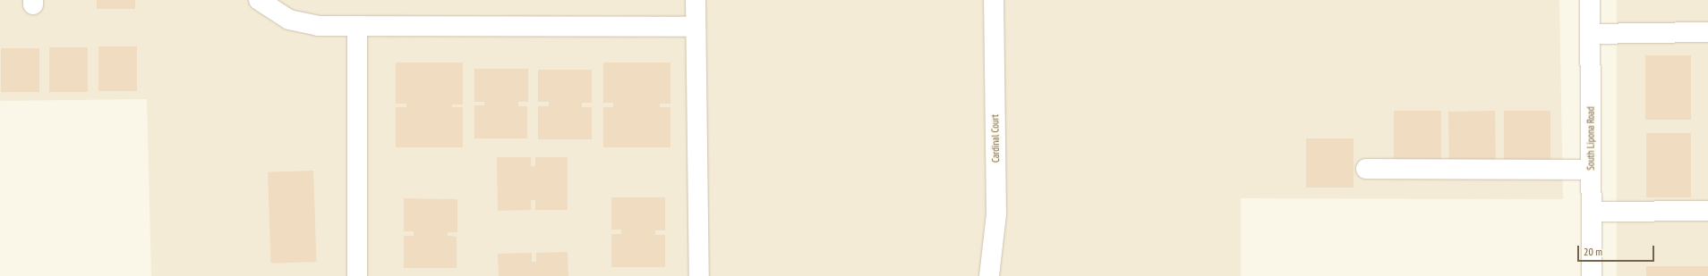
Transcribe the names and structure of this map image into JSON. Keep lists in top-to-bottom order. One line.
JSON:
{"streets":{"street":["Cardinal Court","South Lipona Road"]},"scale_bar":"20 m"}
